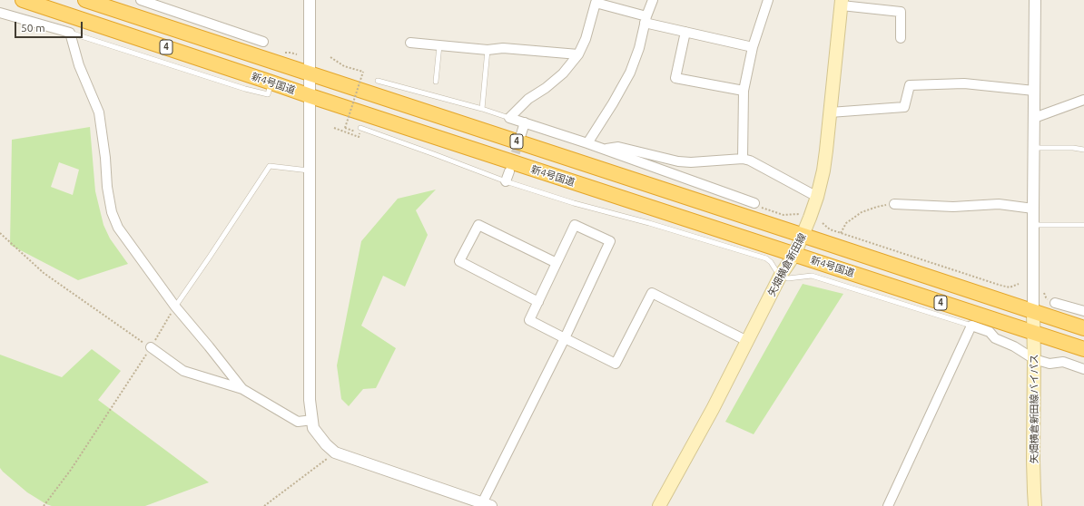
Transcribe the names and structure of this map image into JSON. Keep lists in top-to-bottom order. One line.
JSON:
{"streets":{"highway":["4","新4号国道"],"main road":["矢畑横倉新田線","矢畑横倉新田線バイパス"]},"crossings":[["新4号国道","矢畑横倉新田線"],["新4号国道","矢畑横倉新田線バイパス"]],"scale_bar":"50 m"}
